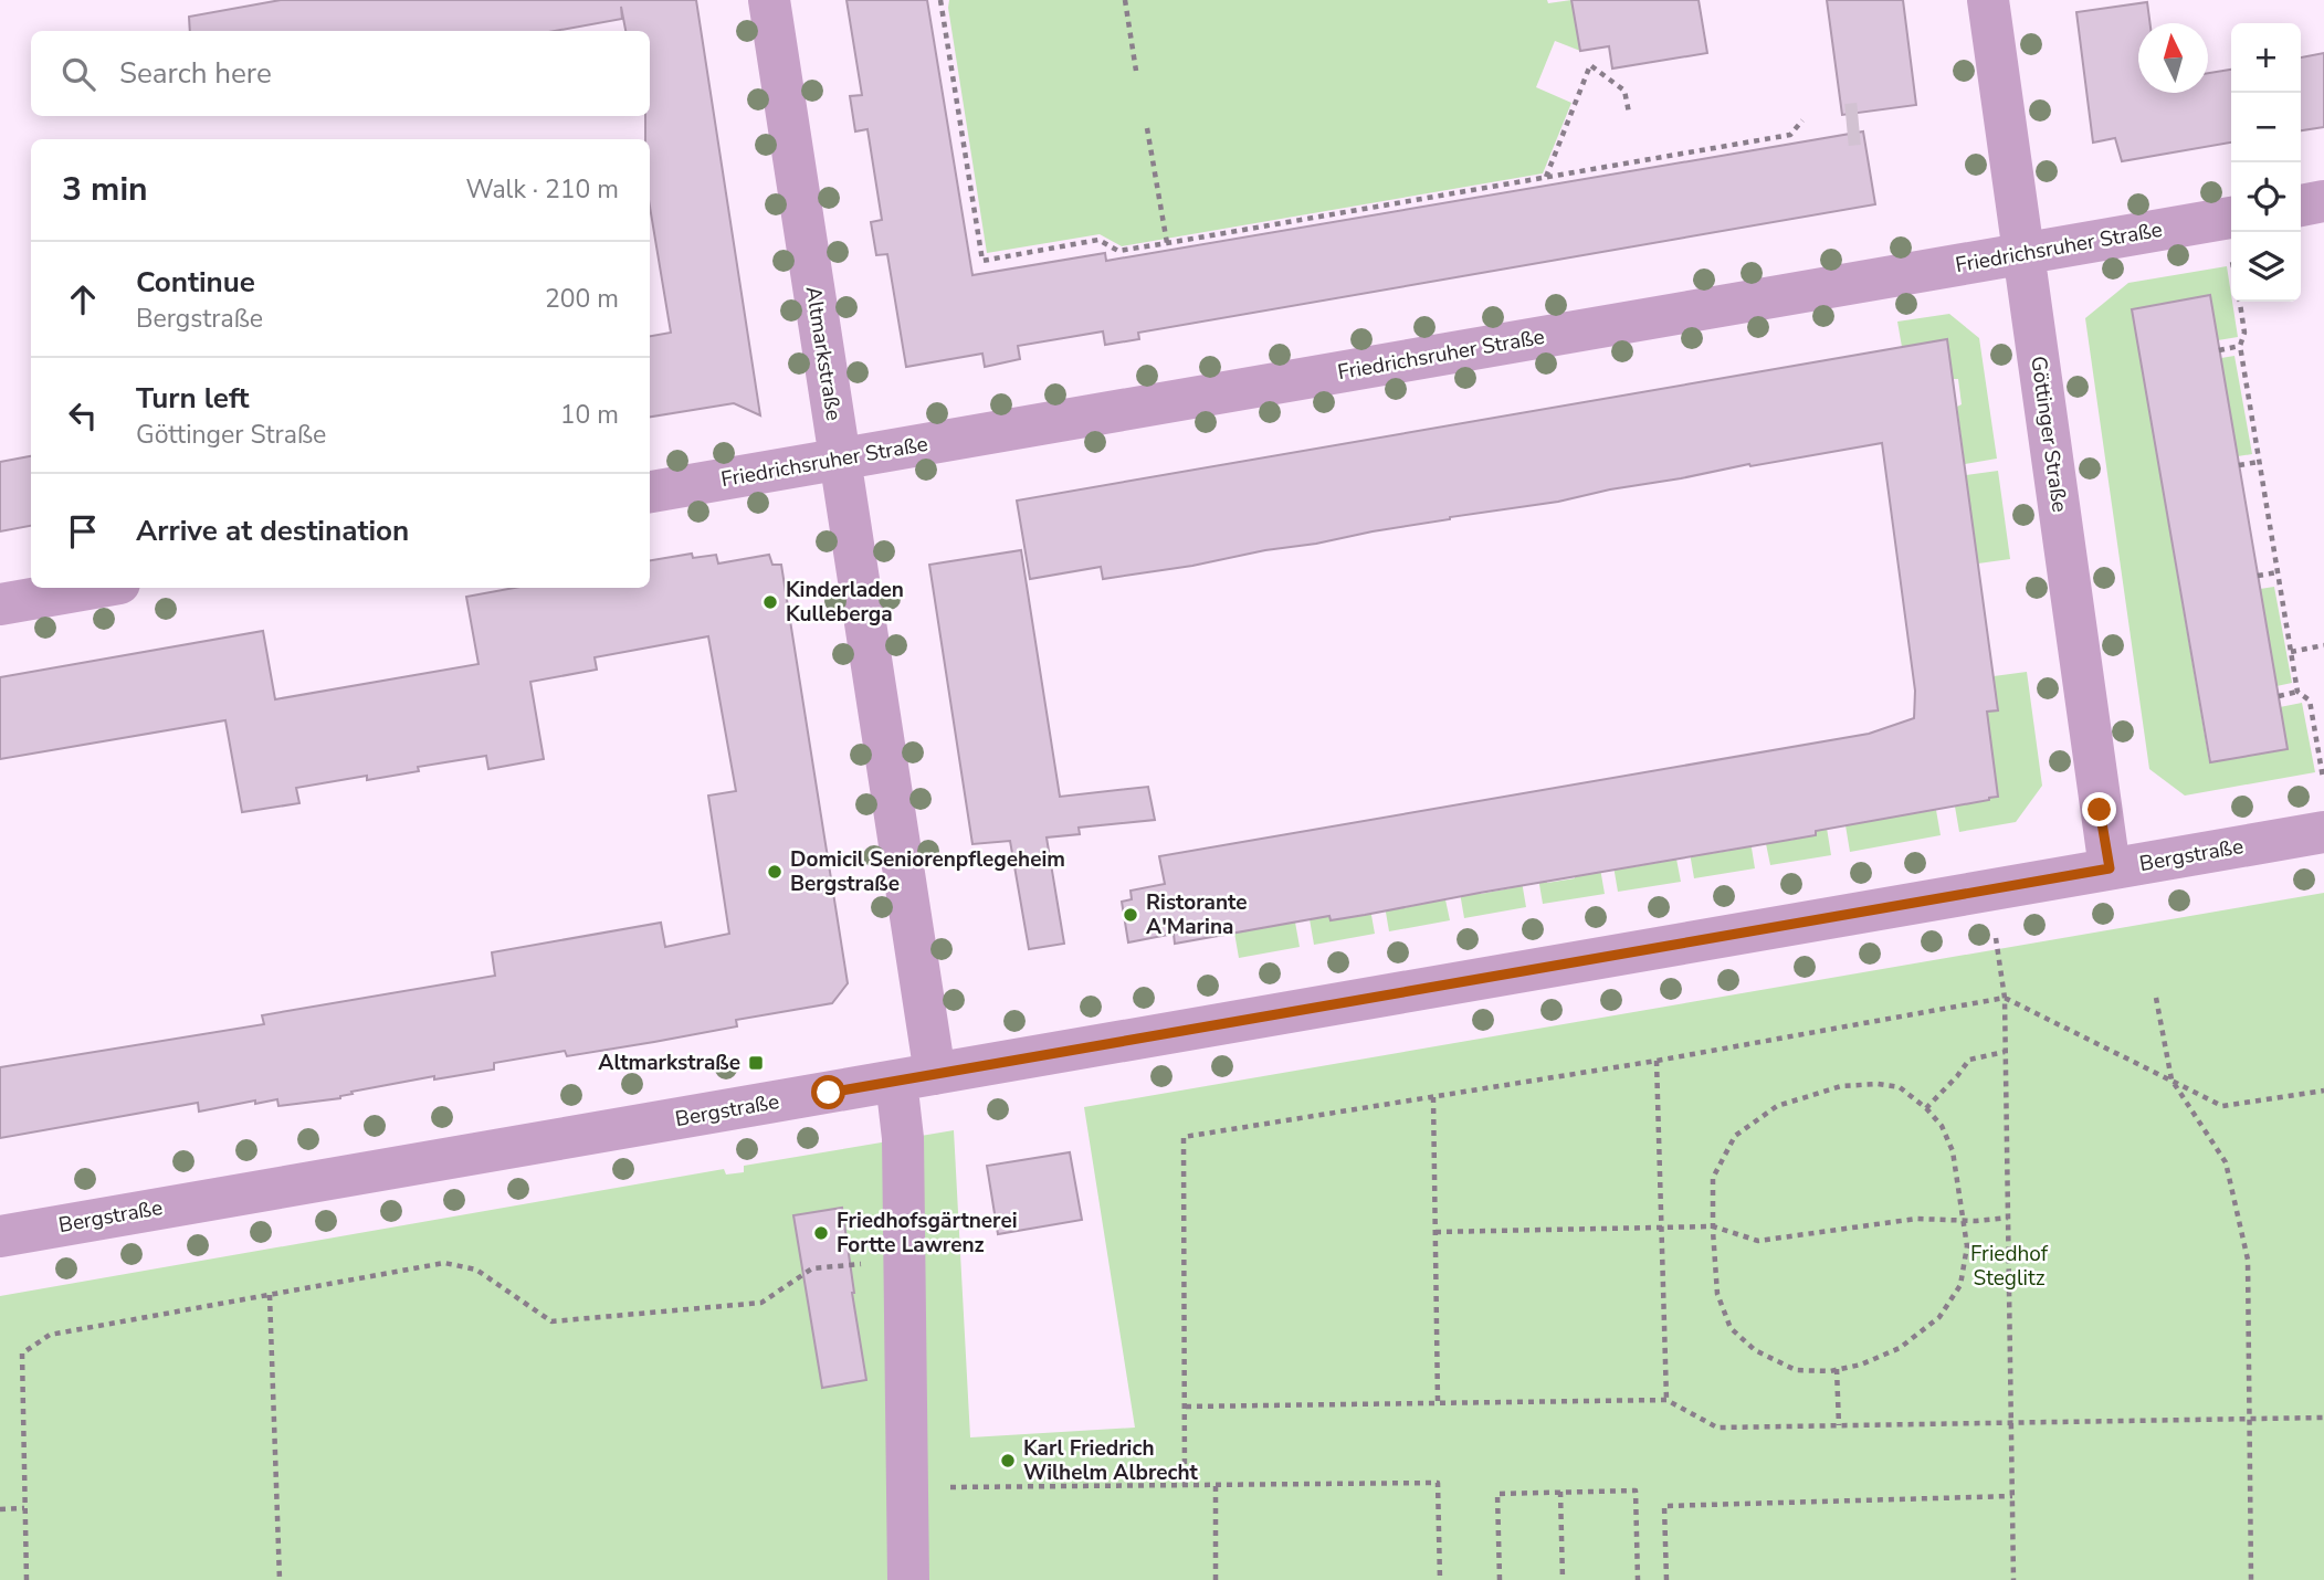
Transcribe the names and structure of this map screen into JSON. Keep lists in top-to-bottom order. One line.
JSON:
{"streets":{"street":["Friedrichsruher Straße","Altmarkstraße","Göttinger Straße","Bergstraße"]},"crossings":[["Friedrichsruher Straße","Altmarkstraße"],["Friedrichsruher Straße","Göttinger Straße"],["Altmarkstraße","Bergstraße"],["Göttinger Straße","Bergstraße"]],"parks":["Friedhof Steglitz"],"places":{"other":["Kinderladen Kulleberga","Domicil Seniorenpflegeheim Bergstraße","Ristorante A'Marina","Friedhofsgärtnerei Fortte Lawrenz","Karl Friedrich Wilhelm Albrecht"],"transit":["Altmarkstraße"]},"north":"top","page":{"map_buttons":["+","−"],"search":"Search here","heading":["3 min","Walk · 210 m"],"list":[["Continue","Bergstraße","200 m"],["Turn left","Göttinger Straße","10 m"],"Arrive at destination"]}}
